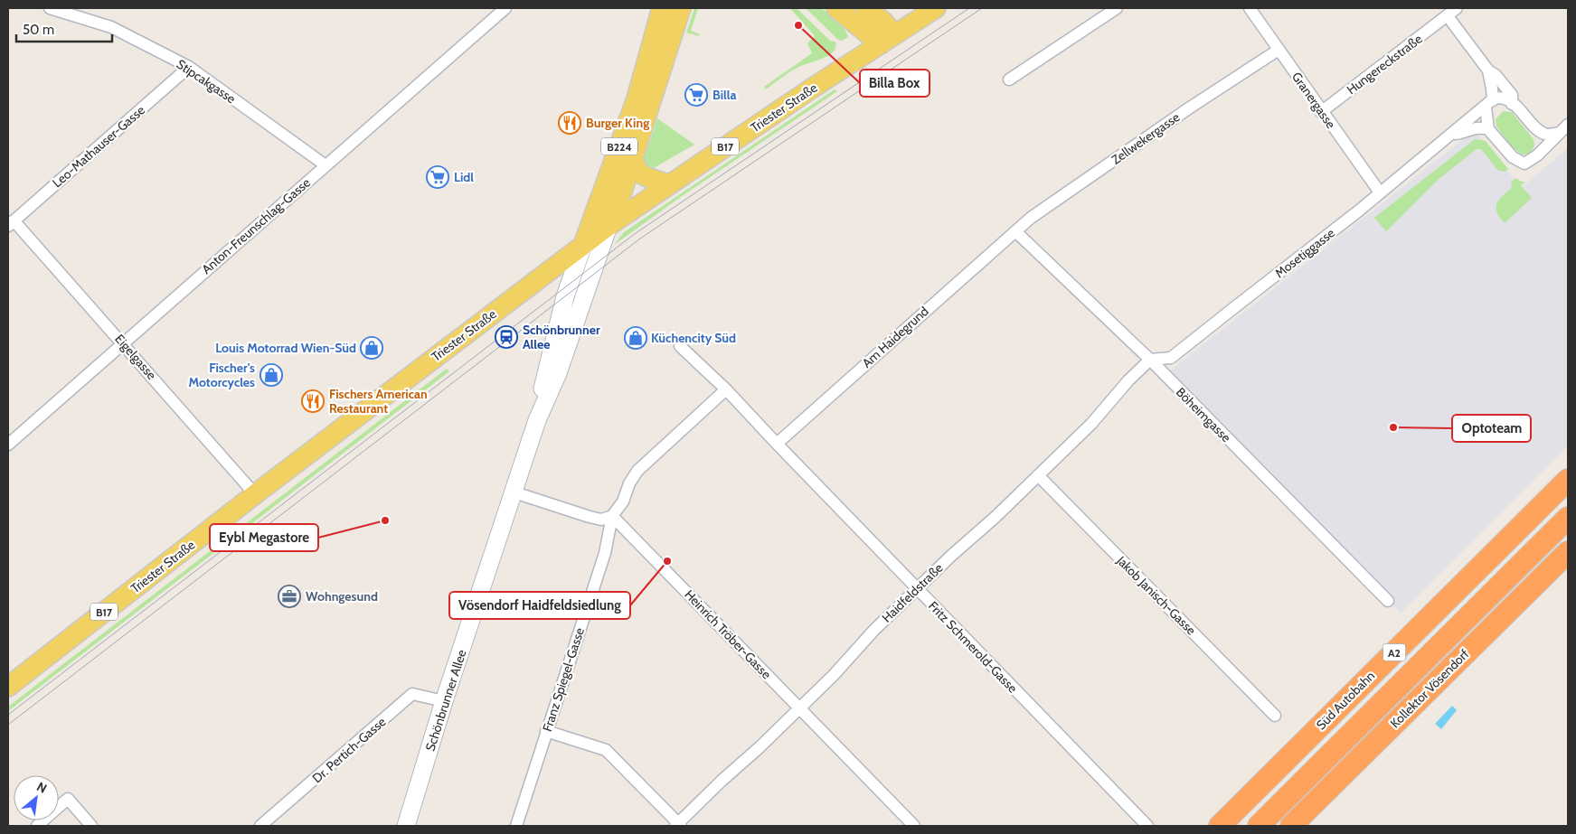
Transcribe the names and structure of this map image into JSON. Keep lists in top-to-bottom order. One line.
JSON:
{"streets":{"highway":["A2","Kollektor Vösendorf","Süd Autobahn"],"main road":["Triester Straße","B224","B17","Schönbrunner Allee"],"street":["Hungereckstraße","Stipcakgasse","Granergasse","Zellwekergasse","Leo-Mathauser-Gasse","Anton-Freunschlag-Gasse","Mosetiggasse","Am Haidegrund","Eigelgasse","Böheimgasse","Haidfeldstraße","Jakob Janisch-Gasse","Heinrich Tröber-Gasse","Fritz Schmerold-Gasse","Franz Spiegel-Gasse","Dr. Pertich-Gasse"]},"crossings":[["Hungereckstraße","Granergasse"],["Stipcakgasse","Leo-Mathauser-Gasse"],["Stipcakgasse","Anton-Freunschlag-Gasse"],["Granergasse","Zellwekergasse"],["Granergasse","Mosetiggasse"],["Triester Straße","B224"],["Triester Straße","Eigelgasse"],["Zellwekergasse","Am Haidegrund"],["Zellwekergasse","Böheimgasse"],["Leo-Mathauser-Gasse","Eigelgasse"],["Anton-Freunschlag-Gasse","Eigelgasse"],["Mosetiggasse","Böheimgasse"],["Mosetiggasse","Haidfeldstraße"],["Am Haidegrund","Böheimgasse"],["Am Haidegrund","Fritz Schmerold-Gasse"],["Böheimgasse","Haidfeldstraße"],["Haidfeldstraße","Jakob Janisch-Gasse"],["Haidfeldstraße","Heinrich Tröber-Gasse"],["Haidfeldstraße","Fritz Schmerold-Gasse"],["Heinrich Tröber-Gasse","Franz Spiegel-Gasse"],["Fritz Schmerold-Gasse","Franz Spiegel-Gasse"],["Schönbrunner Allee","Dr. Pertich-Gasse"]],"places":{"other":["Billa Box","Optoteam","Eybl Megastore","Vösendorf Haidfeldsiedlung"],"supermarket":["Billa","Lidl"],"restaurant":["Burger King","Fischers American Restaurant"],"station":["Schönbrunner Allee"],"shop":["Küchencity Süd","Louis Motorrad Wien-Süd","Fischer's Motorcycles"],"office":["Wohngesund"]},"scale_bar":"50 m","north":"top right"}
